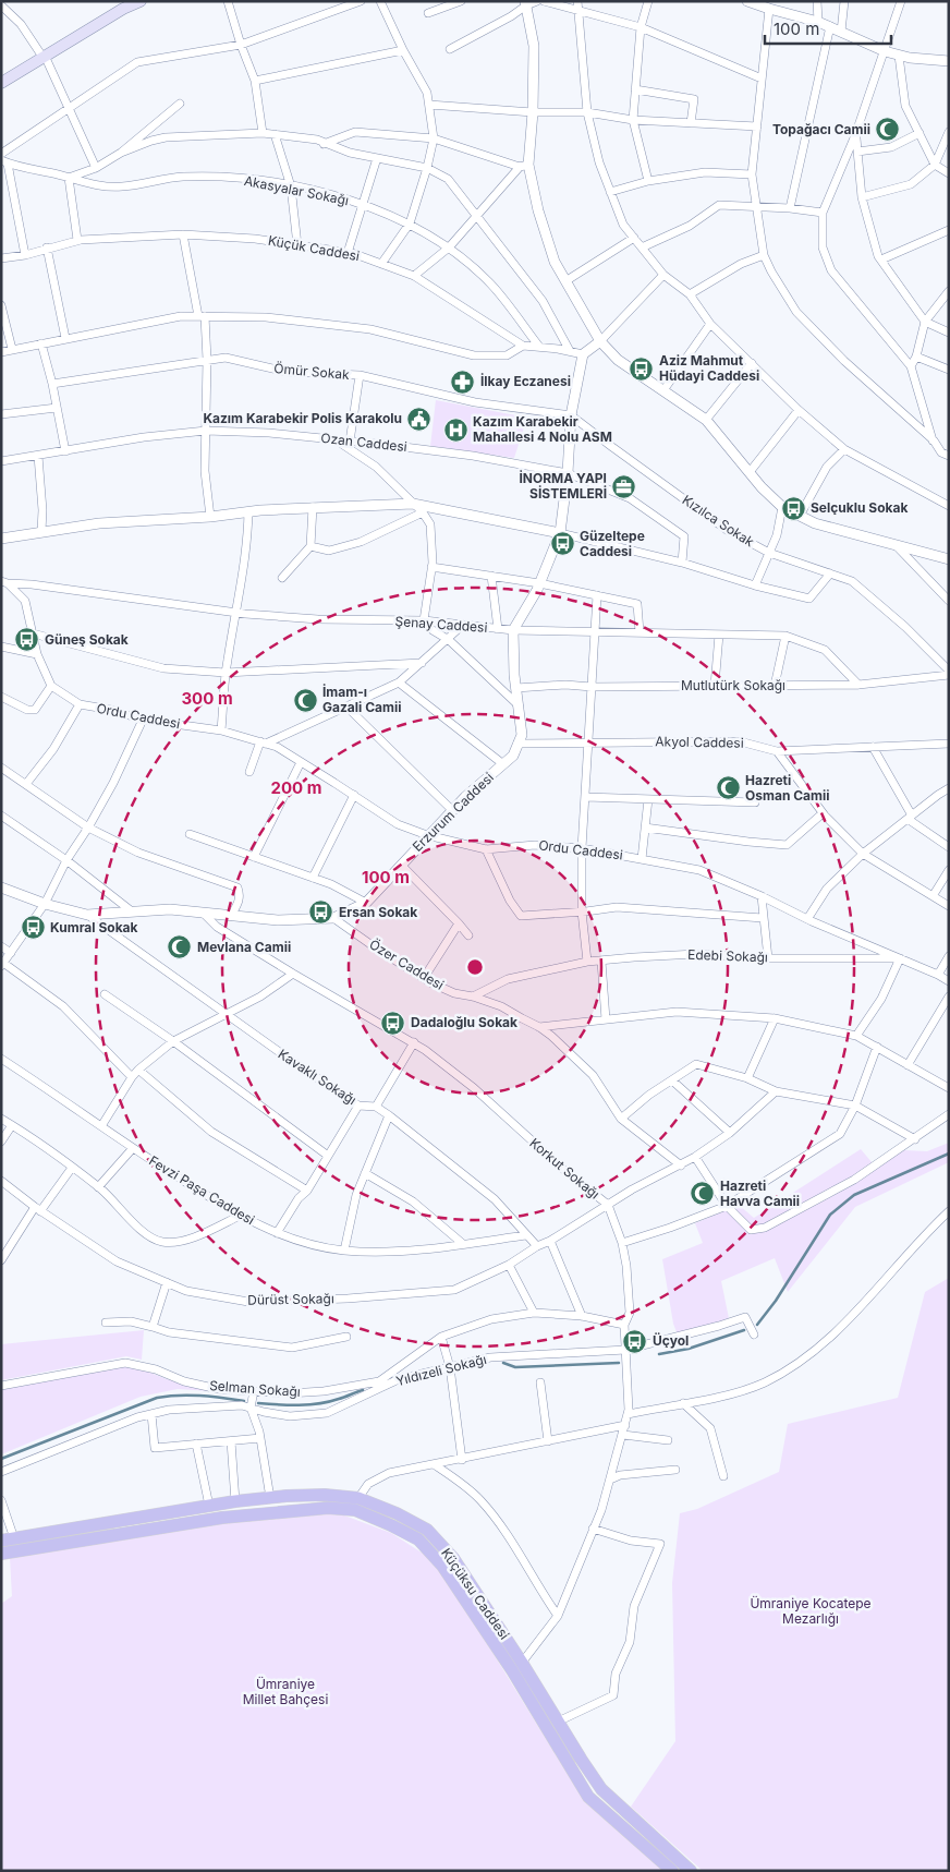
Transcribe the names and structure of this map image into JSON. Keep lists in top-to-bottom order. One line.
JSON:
{"streets":{"main road":["Küçüksu Caddesi"],"street":["Akasyalar Sokağı","Küçük Caddesi","Ömür Sokak","Ozan Caddesi","Kızılca Sokak","Şenay Caddesi","Mutlutürk Sokağı","Ordu Caddesi","Akyol Caddesi","Erzurum Caddesi","Edebi Sokağı","Özer Caddesi","Kavaklı Sokağı","Korkut Sokağı","Fevzi Paşa Caddesi","Dürüst Sokağı","Yıldızeli Sokağı","Selman Sokağı"]},"crossings":[["Akasyalar Sokağı","Küçük Caddesi"],["Ömür Sokak","Kızılca Sokak"],["Şenay Caddesi","Mutlutürk Sokağı"],["Şenay Caddesi","Erzurum Caddesi"],["Mutlutürk Sokağı","Erzurum Caddesi"],["Ordu Caddesi","Erzurum Caddesi"],["Ordu Caddesi","Edebi Sokağı"],["Akyol Caddesi","Erzurum Caddesi"],["Erzurum Caddesi","Özer Caddesi"],["Erzurum Caddesi","Kavaklı Sokağı"],["Erzurum Caddesi","Korkut Sokağı"],["Edebi Sokağı","Özer Caddesi"],["Özer Caddesi","Dürüst Sokağı"],["Korkut Sokağı","Dürüst Sokağı"],["Korkut Sokağı","Yıldızeli Sokağı"],["Korkut Sokağı","Selman Sokağı"],["Korkut Sokağı","Küçüksu Caddesi"]],"parks":["Ümraniye Kocatepe Mezarlığı","Ümraniye Millet Bahçesi"],"places":{"mosque":["Topağacı Camii","İmam-ı Gazali Camii","Hazreti Osman Camii","Mevlana Camii","Hazreti Havva Camii"],"bus stop":["Aziz Mahmut Hüdayi Caddesi","Selçuklu Sokak","Güzeltepe Caddesi","Güneş Sokak","Ersan Sokak","Kumral Sokak","Dadaloğlu Sokak","Üçyol"],"pharmacy":["İlkay Eczanesi"],"public building":["Kazım Karabekir Polis Karakolu"],"hospital":["Kazım Karabekir Mahallesi 4 Nolu ASM"],"office":["İNORMA YAPI SİSTEMLERİ"]},"scale_bar":"100 m","rings":["300 m","200 m","100 m"]}
